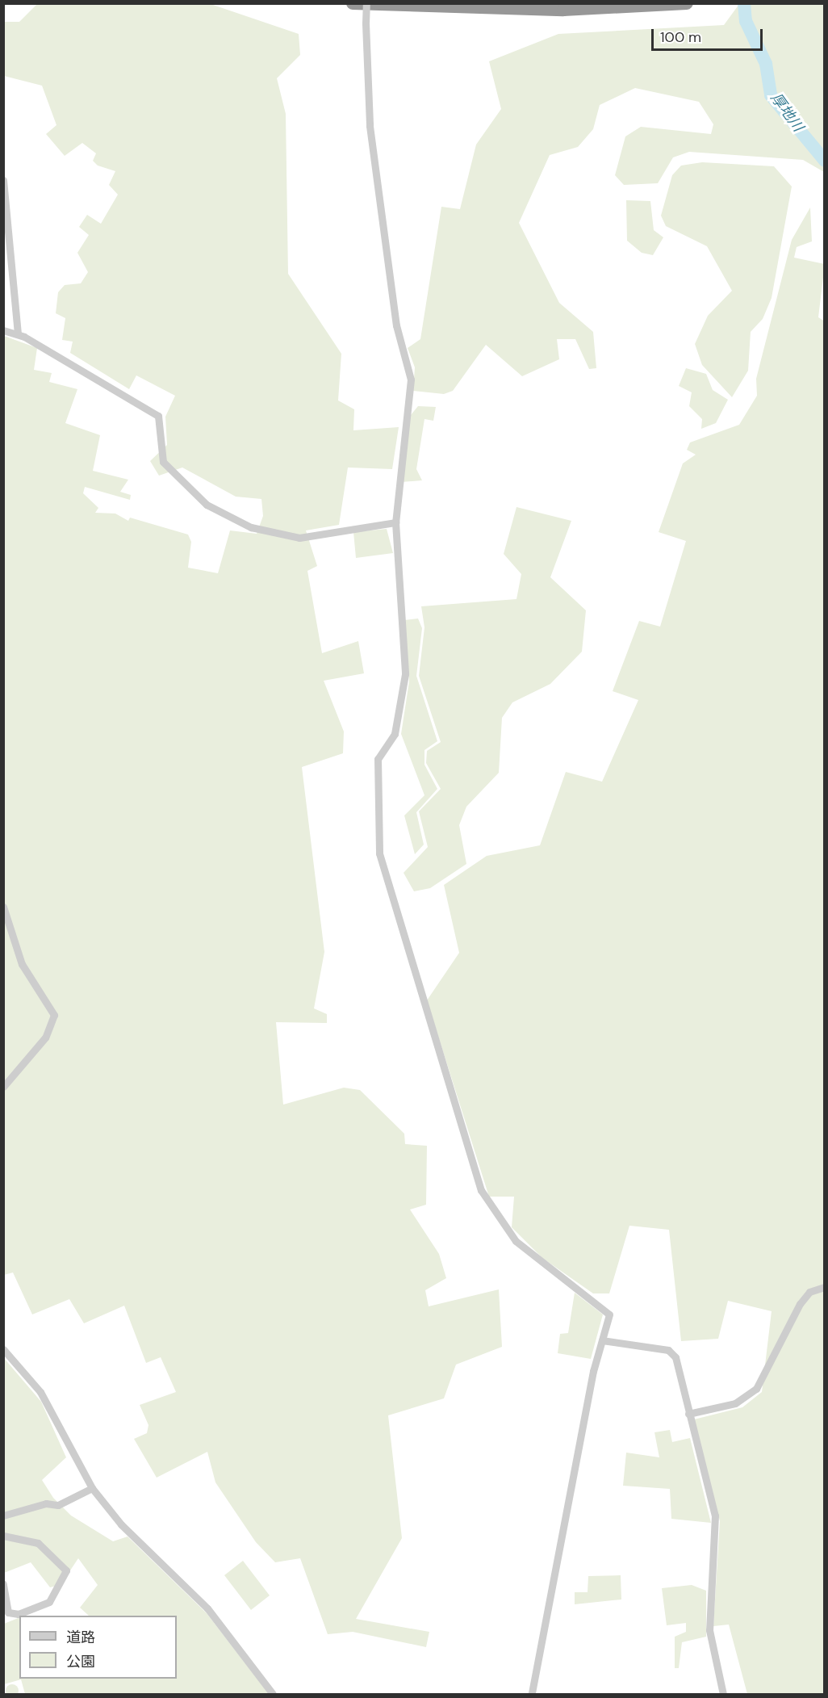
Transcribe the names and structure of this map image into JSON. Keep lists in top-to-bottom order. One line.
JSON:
{"water":["厚地川"],"legend":["道路","公園"],"scale_bar":"100 m"}
